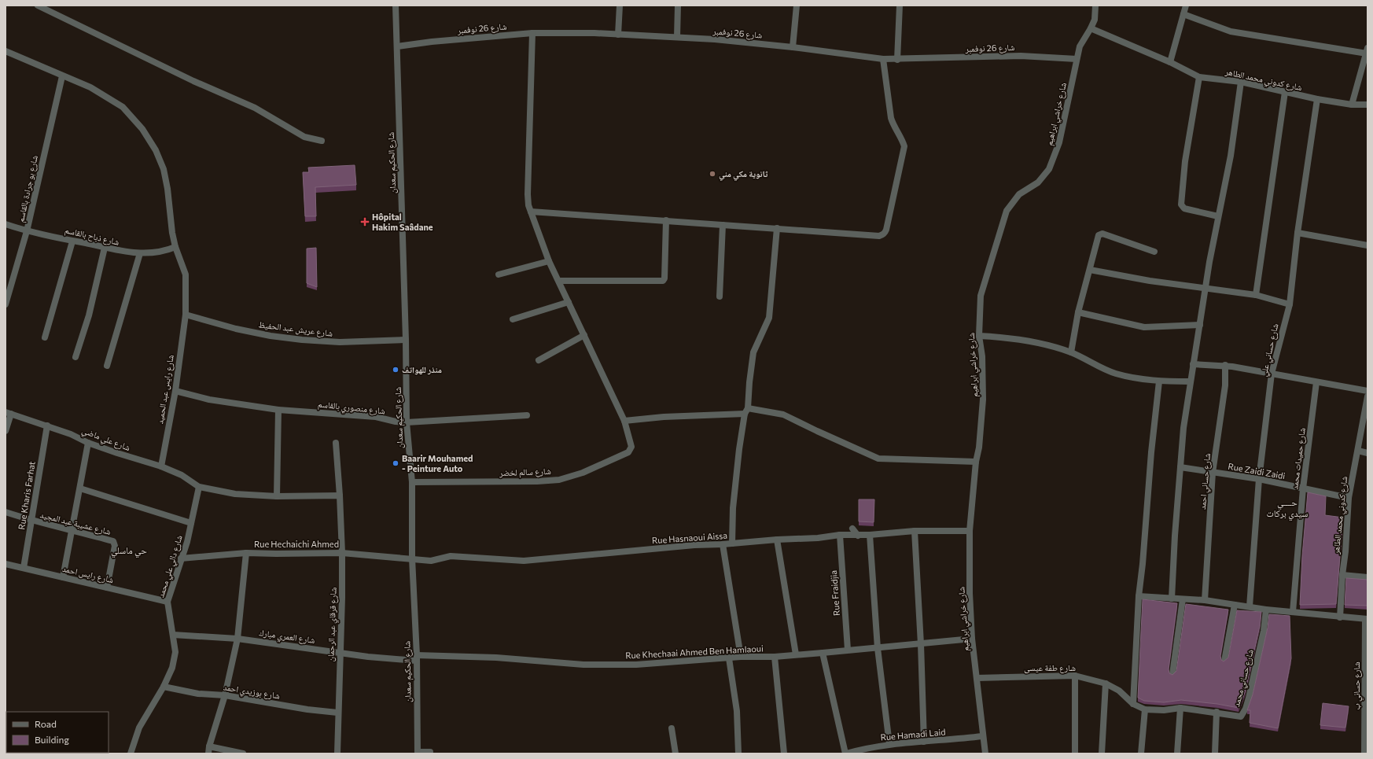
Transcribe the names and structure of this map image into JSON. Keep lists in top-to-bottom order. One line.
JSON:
{"streets":{"street":["شارع 26 نوفمبر","شارع كدوني محمد الطاهر","شارع خراشي ابراهيم","شارع الحكيم سعدان","شارع بو جرادة بالقاسم","شارع ذباح بالقاسم","شارع عريش عبد الحفيظ","شارع حساني علي","شارع رايس عبد الحميد","شارع منصوري بالقاسم","شارع علي ماضي","شارع حميدات محمد","Rue Zaidi Zaidi","شارع سالم لخضر","شارع حساني احمد","Rue Kharis Farhat","شارع عشيبة عبد المجيد","Rue Hasnaoui Aissa","Rue Hechaichi Ahmed","شارع دالي علي محمد","شارع رايس احمد","Rue Fraidjia","شارع قرقاي عبد الرحمان","شارع العمري مبارك","Rue Khechaai Ahmed Ben Hamlaoui","شارع طفة عيسى","شارع حساني محمد","شارع حساني ب","شارع بوزيدي احمد","Rue Hamadi Laid"]},"crossings":[["شارع 26 نوفمبر","شارع خراشي ابراهيم"],["شارع 26 نوفمبر","شارع الحكيم سعدان"],["شارع كدوني محمد الطاهر","شارع خراشي ابراهيم"],["شارع كدوني محمد الطاهر","شارع حساني علي"],["شارع كدوني محمد الطاهر","Rue Zaidi Zaidi"],["شارع خراشي ابراهيم","Rue Hasnaoui Aissa"],["شارع خراشي ابراهيم","Rue Khechaai Ahmed Ben Hamlaoui"],["شارع خراشي ابراهيم","شارع طفة عيسى"],["شارع خراشي ابراهيم","Rue Hamadi Laid"],["شارع الحكيم سعدان","شارع عريش عبد الحفيظ"],["شارع الحكيم سعدان","شارع منصوري بالقاسم"],["شارع الحكيم سعدان","شارع سالم لخضر"],["شارع الحكيم سعدان","Rue Hasnaoui Aissa"],["شارع الحكيم سعدان","Rue Hechaichi Ahmed"],["شارع الحكيم سعدان","شارع العمري مبارك"],["شارع الحكيم سعدان","Rue Khechaai Ahmed Ben Hamlaoui"],["شارع بو جرادة بالقاسم","شارع ذباح بالقاسم"],["شارع بو جرادة بالقاسم","شارع رايس عبد الحميد"],["شارع ذباح بالقاسم","شارع رايس عبد الحميد"],["شارع عريش عبد الحفيظ","شارع رايس عبد الحميد"],["شارع حساني علي","Rue Zaidi Zaidi"],["شارع رايس عبد الحميد","شارع منصوري بالقاسم"],["شارع رايس عبد الحميد","شارع علي ماضي"],["شارع علي ماضي","Rue Kharis Farhat"],["شارع علي ماضي","شارع دالي علي محمد"],["شارع حميدات محمد","Rue Zaidi Zaidi"],["Rue Zaidi Zaidi","شارع حساني احمد"],["Rue Kharis Farhat","شارع عشيبة عبد المجيد"],["Rue Kharis Farhat","شارع رايس احمد"],["شارع عشيبة عبد المجيد","شارع رايس احمد"],["Rue Hasnaoui Aissa","Rue Hechaichi Ahmed"],["Rue Hasnaoui Aissa","Rue Fraidjia"],["Rue Hechaichi Ahmed","شارع دالي علي محمد"],["Rue Hechaichi Ahmed","شارع قرقاي عبد الرحمان"],["شارع دالي علي محمد","شارع رايس احمد"],["شارع دالي علي محمد","شارع العمري مبارك"],["شارع دالي علي محمد","شارع بوزيدي احمد"],["Rue Fraidjia","Rue Khechaai Ahmed Ben Hamlaoui"],["شارع قرقاي عبد الرحمان","شارع العمري مبارك"],["شارع قرقاي عبد الرحمان","شارع بوزيدي احمد"],["شارع العمري مبارك","Rue Khechaai Ahmed Ben Hamlaoui"],["شارع طفة عيسى","شارع حساني محمد"]],"districts":["حــــي سيدي بركات","حي ماسلي"],"places":{"other":["ثانوية مكي مني","منذر للهواتف","Baarir Mouhamed - Peinture Auto"],"health":["Hôpital Hakim Saâdane"]},"legend":["Road","Building"]}
